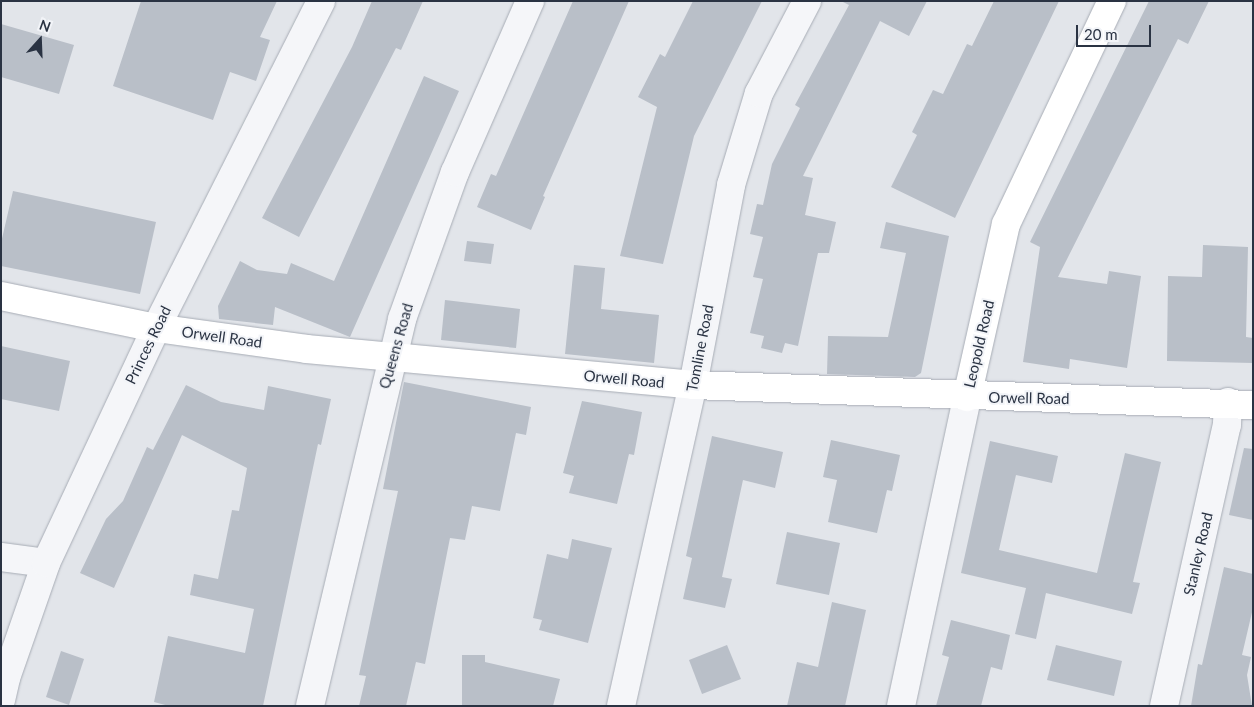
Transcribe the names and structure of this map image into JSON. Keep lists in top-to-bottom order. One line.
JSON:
{"streets":{"main road":["Orwell Road","Leopold Road"],"street":["Princes Road","Queens Road","Tomline Road","Stanley Road"]},"crossings":[["Orwell Road","Leopold Road"],["Orwell Road","Princes Road"],["Orwell Road","Queens Road"],["Orwell Road","Tomline Road"],["Orwell Road","Stanley Road"]],"scale_bar":"20 m","north":"top"}
